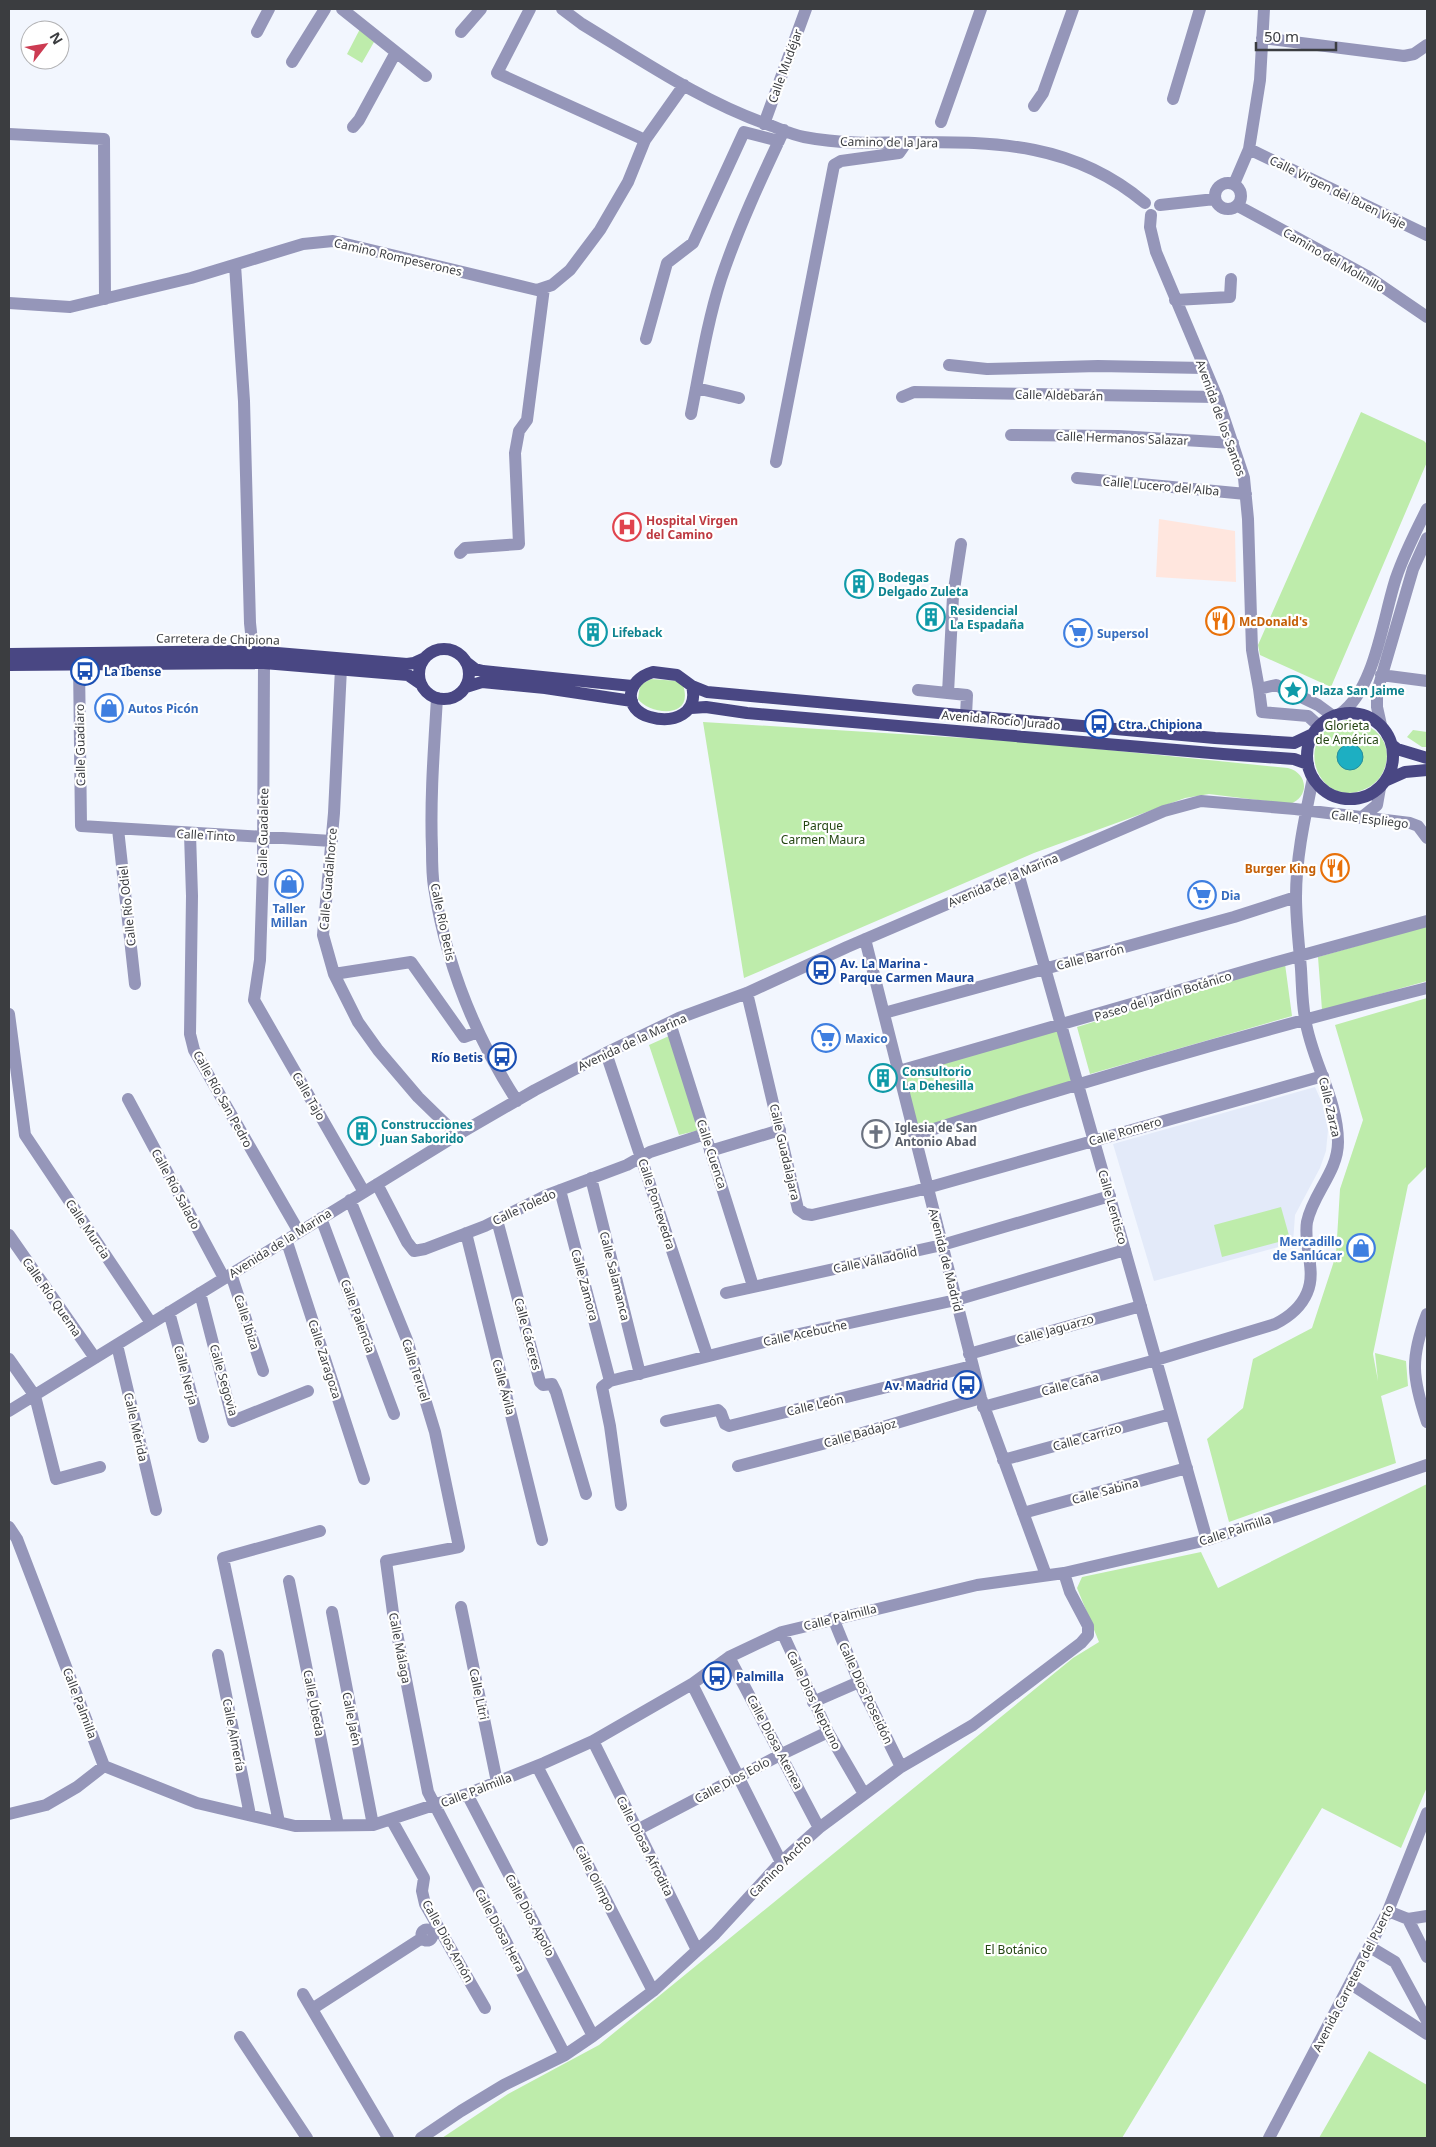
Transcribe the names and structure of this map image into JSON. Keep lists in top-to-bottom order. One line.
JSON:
{"streets":{"main road":["Carretera de Chipiona","Avenida Rocío Jurado"],"street":["Calle Mudéjar","Camino de la Jara","Calle Virgen del Buen Viaje","Camino Rompeserones","Camino del Molinillo","Calle Aldebarán","Avenida de los Santos","Calle Hermanos Salazar","Calle Lucero del Alba","Calle Guadiaro","Calle Espliego","Calle Guadalete","Calle Tinto","Calle Guadalhorce","Avenida de la Marina","Calle Río Odiel","Calle Río Betis","Calle Barrón","Paseo del Jardín Botánico","Calle Tajo","Calle Río San Pedro","Calle Zarza","Calle Romero","Calle Guadalajara","Calle Cuenca","Calle Río Salado","Calle Pontevedra","Calle Toledo","Calle Lentisco","Calle Murcia","Calle Valladolid","Avenida de Madrid","Calle Salamanca","Calle Zamora","Calle Río Quema","Calle Palencia","Calle Ibiza","Calle Jaguarzo","Calle Acebuche","Calle Cáceres","Calle Zaragoza","Calle Teruel","Calle Nerja","Calle Segovia","Calle Caña","Calle Ávila","Calle León","Calle Mérida","Calle Badajoz","Calle Carrizo","Calle Sabina","Calle Palmilla","Calle Málaga","Calle Dios Poseidón","Calle Litri","Calle Dios Neptuno","Calle Úbeda","Calle Jaén","Calle Almería","Calle Diosa Atenea","Calle Dios Eolo","Calle Diosa Afrodita","Camino Ancho","Calle Olimpo","Calle Dios Apolo","Calle Diosa Hera","Calle Dios Amón","Avenida Carretera del Puerto"]},"crossings":[["Calle Mudéjar","Camino de la Jara"],["Camino de la Jara","Avenida de los Santos"],["Calle Aldebarán","Avenida de los Santos"],["Avenida de los Santos","Calle Hermanos Salazar"],["Avenida de los Santos","Calle Lucero del Alba"],["Carretera de Chipiona","Calle Guadiaro"],["Carretera de Chipiona","Calle Guadalete"],["Carretera de Chipiona","Calle Guadalhorce"],["Carretera de Chipiona","Calle Río Betis"],["Avenida Rocío Jurado","Calle Zarza"],["Calle Guadiaro","Calle Tinto"],["Calle Espliego","Avenida de la Marina"],["Calle Espliego","Calle Zarza"],["Calle Guadalete","Calle Tinto"],["Calle Guadalete","Calle Tajo"],["Calle Tinto","Calle Guadalhorce"],["Calle Tinto","Calle Río Odiel"],["Calle Tinto","Calle Río San Pedro"],["Calle Guadalhorce","Avenida de la Marina"],["Avenida de la Marina","Calle Río Betis"],["Avenida de la Marina","Calle Tajo"],["Avenida de la Marina","Calle Río San Pedro"],["Avenida de la Marina","Calle Zarza"],["Avenida de la Marina","Calle Guadalajara"],["Avenida de la Marina","Calle Cuenca"],["Avenida de la Marina","Calle Río Salado"],["Avenida de la Marina","Calle Pontevedra"],["Avenida de la Marina","Calle Toledo"],["Avenida de la Marina","Calle Lentisco"],["Avenida de la Marina","Calle Murcia"],["Avenida de la Marina","Avenida de Madrid"],["Avenida de la Marina","Calle Río Quema"],["Avenida de la Marina","Calle Palencia"],["Avenida de la Marina","Calle Ibiza"],["Avenida de la Marina","Calle Zaragoza"],["Avenida de la Marina","Calle Teruel"],["Avenida de la Marina","Calle Nerja"],["Avenida de la Marina","Calle Segovia"],["Avenida de la Marina","Calle Mérida"],["Calle Barrón","Calle Zarza"],["Calle Barrón","Calle Lentisco"],["Calle Barrón","Avenida de Madrid"],["Paseo del Jardín Botánico","Calle Zarza"],["Paseo del Jardín Botánico","Calle Lentisco"],["Paseo del Jardín Botánico","Avenida de Madrid"],["Calle Zarza","Calle Romero"],["Calle Zarza","Calle Lentisco"],["Calle Zarza","Calle Caña"],["Calle Romero","Calle Guadalajara"],["Calle Romero","Calle Lentisco"],["Calle Romero","Avenida de Madrid"],["Calle Guadalajara","Avenida de Madrid"],["Calle Cuenca","Calle Toledo"],["Calle Cuenca","Calle Valladolid"],["Calle Río Salado","Calle Ibiza"],["Calle Pontevedra","Calle Toledo"],["Calle Pontevedra","Calle Acebuche"],["Calle Toledo","Calle Salamanca"],["Calle Toledo","Calle Zamora"],["Calle Toledo","Calle Cáceres"],["Calle Toledo","Calle Ávila"],["Calle Lentisco","Calle Valladolid"],["Calle Lentisco","Calle Jaguarzo"],["Calle Lentisco","Calle Acebuche"],["Calle Lentisco","Calle Caña"],["Calle Lentisco","Calle Carrizo"],["Calle Lentisco","Calle Sabina"],["Calle Lentisco","Calle Palmilla"],["Calle Valladolid","Avenida de Madrid"],["Avenida de Madrid","Calle Jaguarzo"],["Avenida de Madrid","Calle Acebuche"],["Avenida de Madrid","Calle Caña"],["Avenida de Madrid","Calle León"],["Avenida de Madrid","Calle Badajoz"],["Avenida de Madrid","Calle Carrizo"],["Avenida de Madrid","Calle Sabina"],["Avenida de Madrid","Calle Palmilla"],["Calle Salamanca","Calle Acebuche"],["Calle Zamora","Calle Acebuche"],["Calle Jaguarzo","Calle León"],["Calle Teruel","Calle Málaga"],["Calle Caña","Calle Badajoz"],["Calle Palmilla","Calle Málaga"],["Calle Palmilla","Calle Dios Poseidón"],["Calle Palmilla","Calle Litri"],["Calle Palmilla","Calle Dios Neptuno"],["Calle Palmilla","Calle Úbeda"],["Calle Palmilla","Calle Jaén"],["Calle Palmilla","Calle Almería"],["Calle Palmilla","Calle Diosa Atenea"],["Calle Palmilla","Calle Diosa Afrodita"],["Calle Palmilla","Camino Ancho"],["Calle Palmilla","Calle Olimpo"],["Calle Palmilla","Calle Dios Apolo"],["Calle Palmilla","Calle Diosa Hera"],["Calle Palmilla","Calle Dios Amón"],["Calle Málaga","Calle Diosa Hera"],["Calle Dios Poseidón","Camino Ancho"],["Calle Dios Neptuno","Calle Dios Eolo"],["Calle Dios Neptuno","Camino Ancho"],["Calle Diosa Atenea","Calle Dios Eolo"],["Calle Diosa Atenea","Camino Ancho"],["Calle Dios Eolo","Calle Diosa Afrodita"],["Calle Diosa Afrodita","Camino Ancho"],["Camino Ancho","Calle Olimpo"],["Camino Ancho","Calle Dios Apolo"],["Camino Ancho","Calle Diosa Hera"]],"parks":["Glorieta de América","Parque Carmen Maura","El Botánico"],"places":{"hospital":["Hospital Virgen del Camino"],"building":["Bodegas Delgado Zuleta","Residencial La Espadaña","Lifeback","Consultorio La Dehesilla","Construcciones Juan Saborido"],"restaurant":["McDonald's","Burger King"],"supermarket":["Supersol","Dia","Maxico"],"bus stop":["La Ibense","Ctra. Chipiona","Av. La Marina - Parque Carmen Maura","Río Betis","Av. Madrid","Palmilla"],"place":["Plaza San Jaime"],"shop":["Autos Picón","Taller Millan","Mercadillo de Sanlúcar"],"church":["Iglesia de San Antonio Abad"]},"scale_bar":"50 m","north":"top right"}
